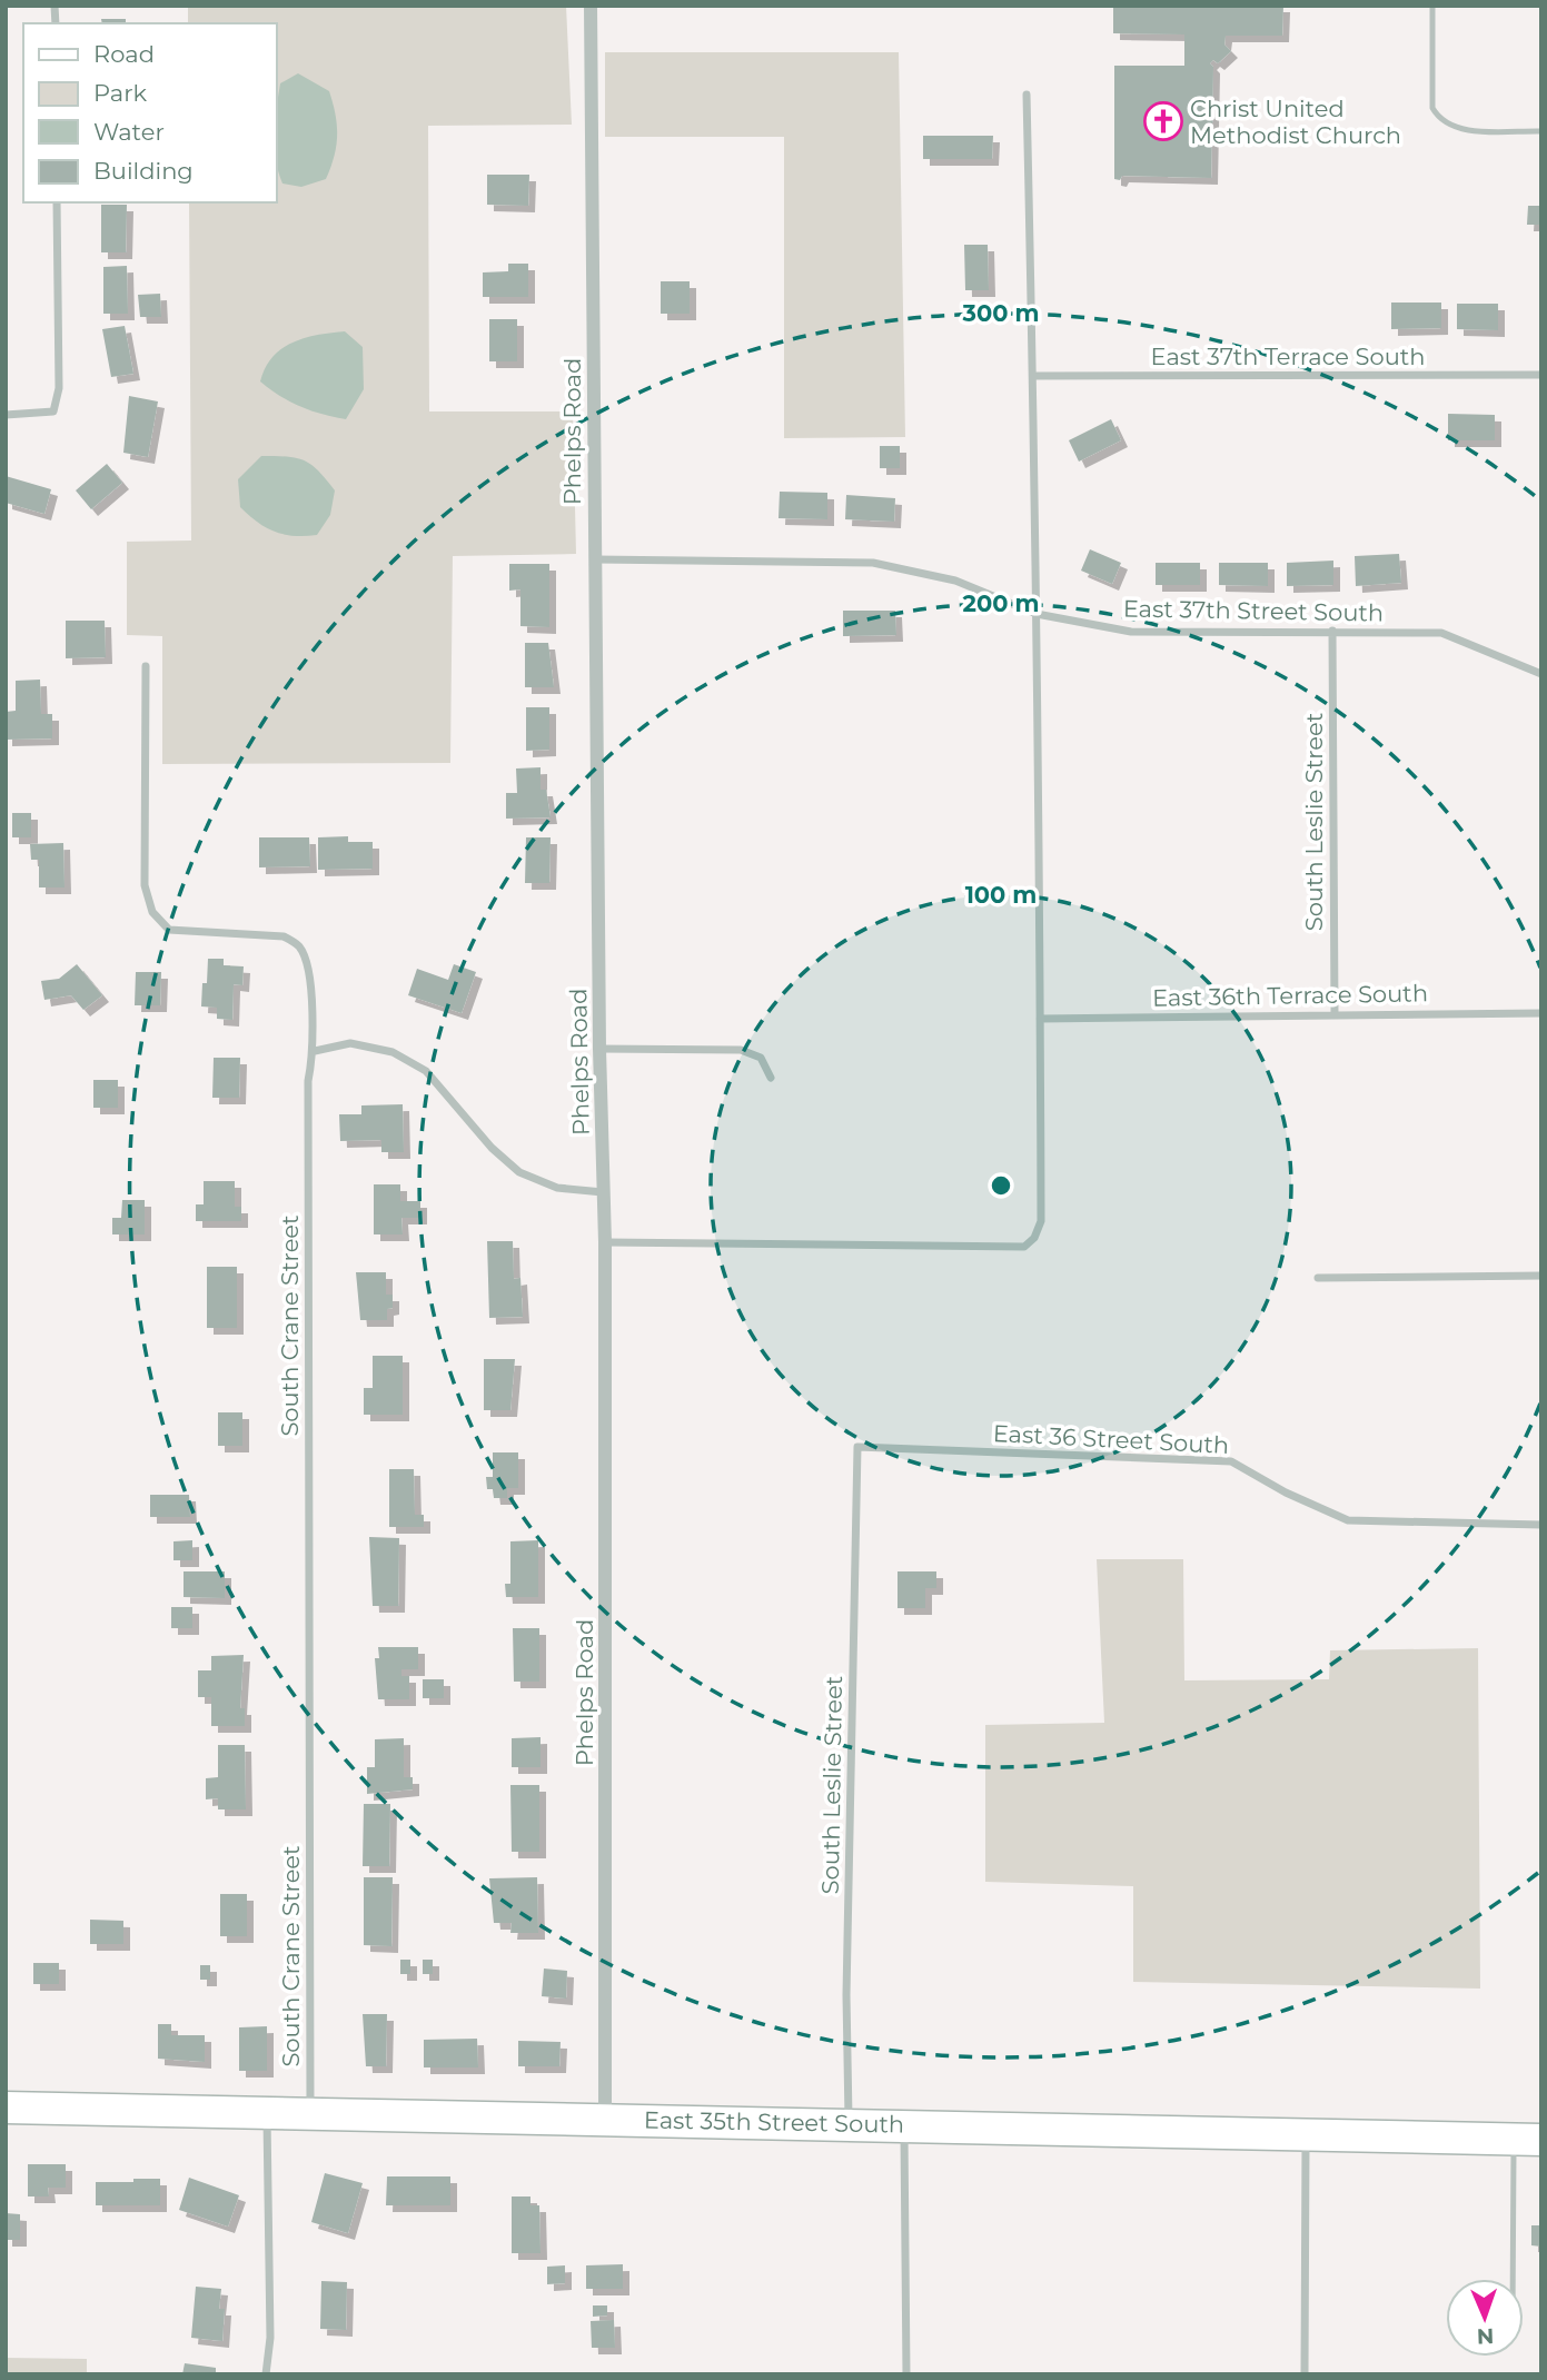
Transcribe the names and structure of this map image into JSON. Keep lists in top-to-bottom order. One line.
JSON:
{"streets":{"main road":["East 35th Street South"],"street":["East 37th Terrace South","Phelps Road","East 37th Street South","South Leslie Street","East 36th Terrace South","South Crane Street","East 36 Street South"]},"crossings":[["Phelps Road","East 37th Street South"],["Phelps Road","East 35th Street South"],["East 37th Street South","South Leslie Street"],["South Leslie Street","East 36th Terrace South"],["South Leslie Street","East 36 Street South"],["South Leslie Street","East 35th Street South"],["South Crane Street","East 35th Street South"]],"places":{"church":["Christ United Methodist Church"]},"legend":["Road","Park","Water","Building"],"north":"bottom","rings":["300 m","200 m","100 m"]}
